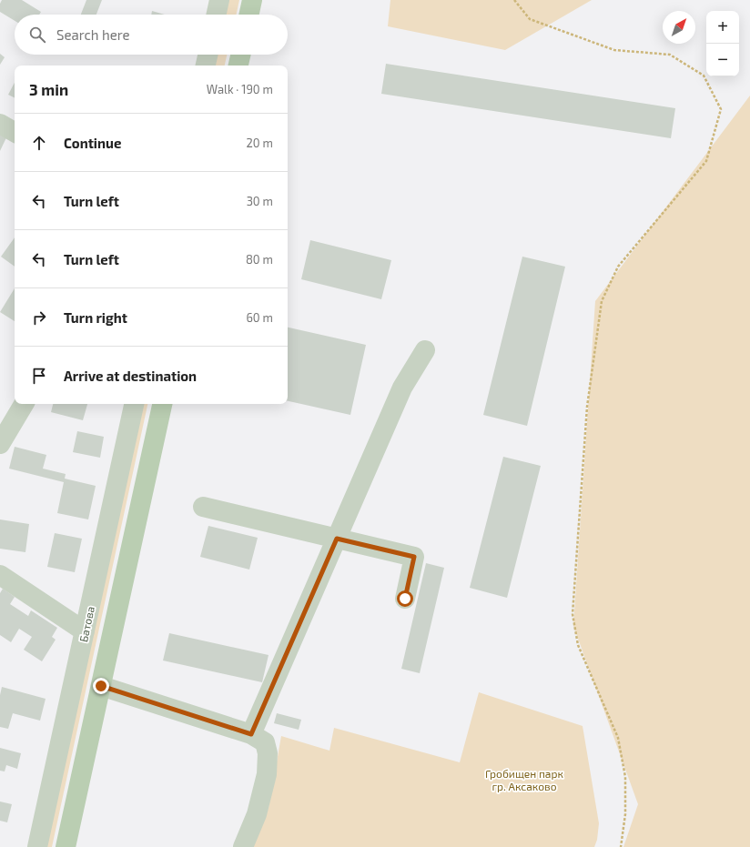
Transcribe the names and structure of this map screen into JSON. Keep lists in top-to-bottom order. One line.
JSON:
{"streets":{"street":["Батова"]},"parks":["Гробищен парк гр. Аксаково"],"north":"top right","page":{"map_buttons":["+","−"],"search":"Search here","heading":["3 min","Walk · 190 m"],"list":[["Continue","20 m"],["Turn left","30 m"],["Turn left","80 m"],["Turn right","60 m"],"Arrive at destination"]}}
